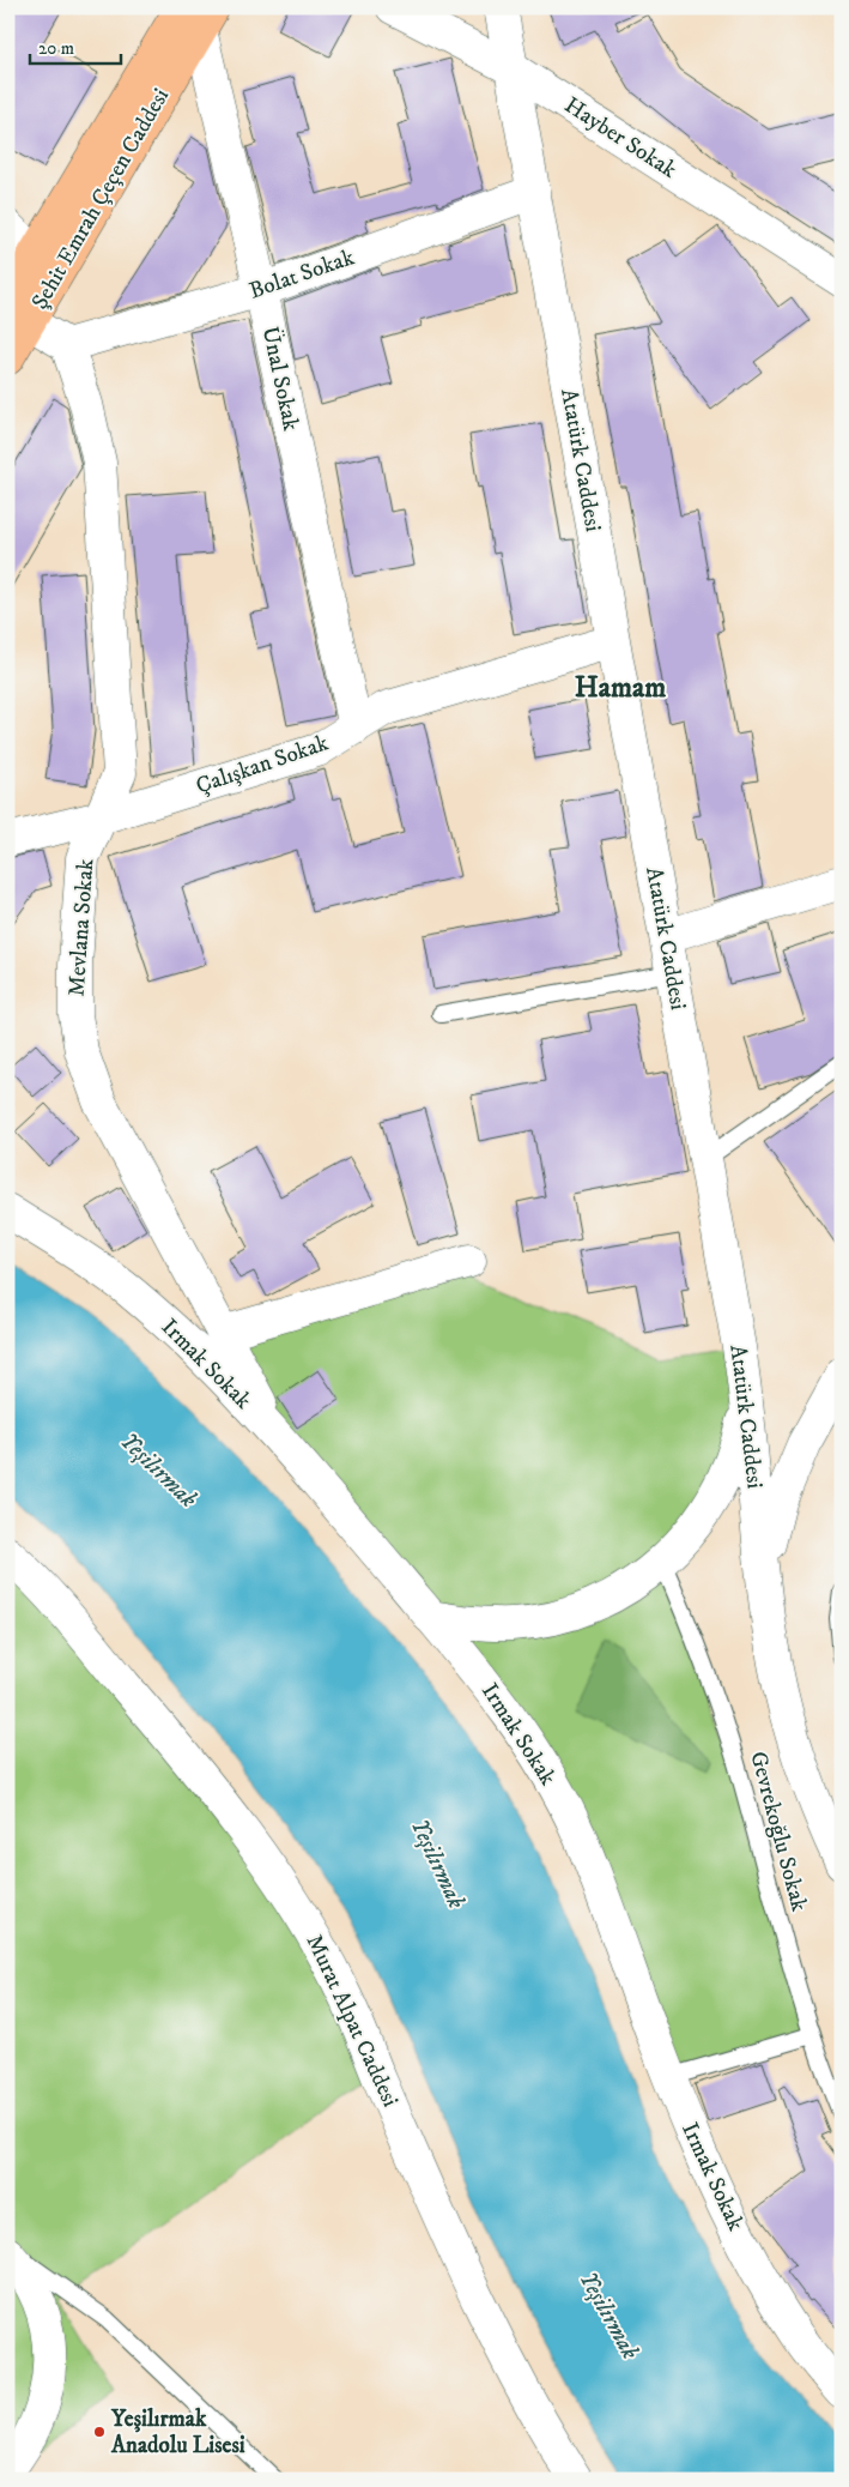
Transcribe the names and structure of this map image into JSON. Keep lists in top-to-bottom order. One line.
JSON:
{"streets":{"highway":["Şehit Emrah Çeçen Caddesi"],"street":["Hayber Sokak","Bolat Sokak","Ünal Sokak","Atatürk Caddesi","Çalışkan Sokak","Mevlana Sokak","Irmak Sokak","Murat Alpat Caddesi"],"lane":["Gevrekoğlu Sokak"]},"crossings":[["Hayber Sokak","Atatürk Caddesi"],["Şehit Emrah Çeçen Caddesi","Ünal Sokak"],["Bolat Sokak","Ünal Sokak"],["Bolat Sokak","Atatürk Caddesi"],["Bolat Sokak","Mevlana Sokak"],["Ünal Sokak","Çalışkan Sokak"],["Atatürk Caddesi","Çalışkan Sokak"],["Çalışkan Sokak","Mevlana Sokak"],["Mevlana Sokak","Irmak Sokak"]],"districts":["Hamam"],"water":["Yeşilırmak"],"places":["Yeşilırmak Anadolu Lisesi"],"scale_bar":"20 m"}
